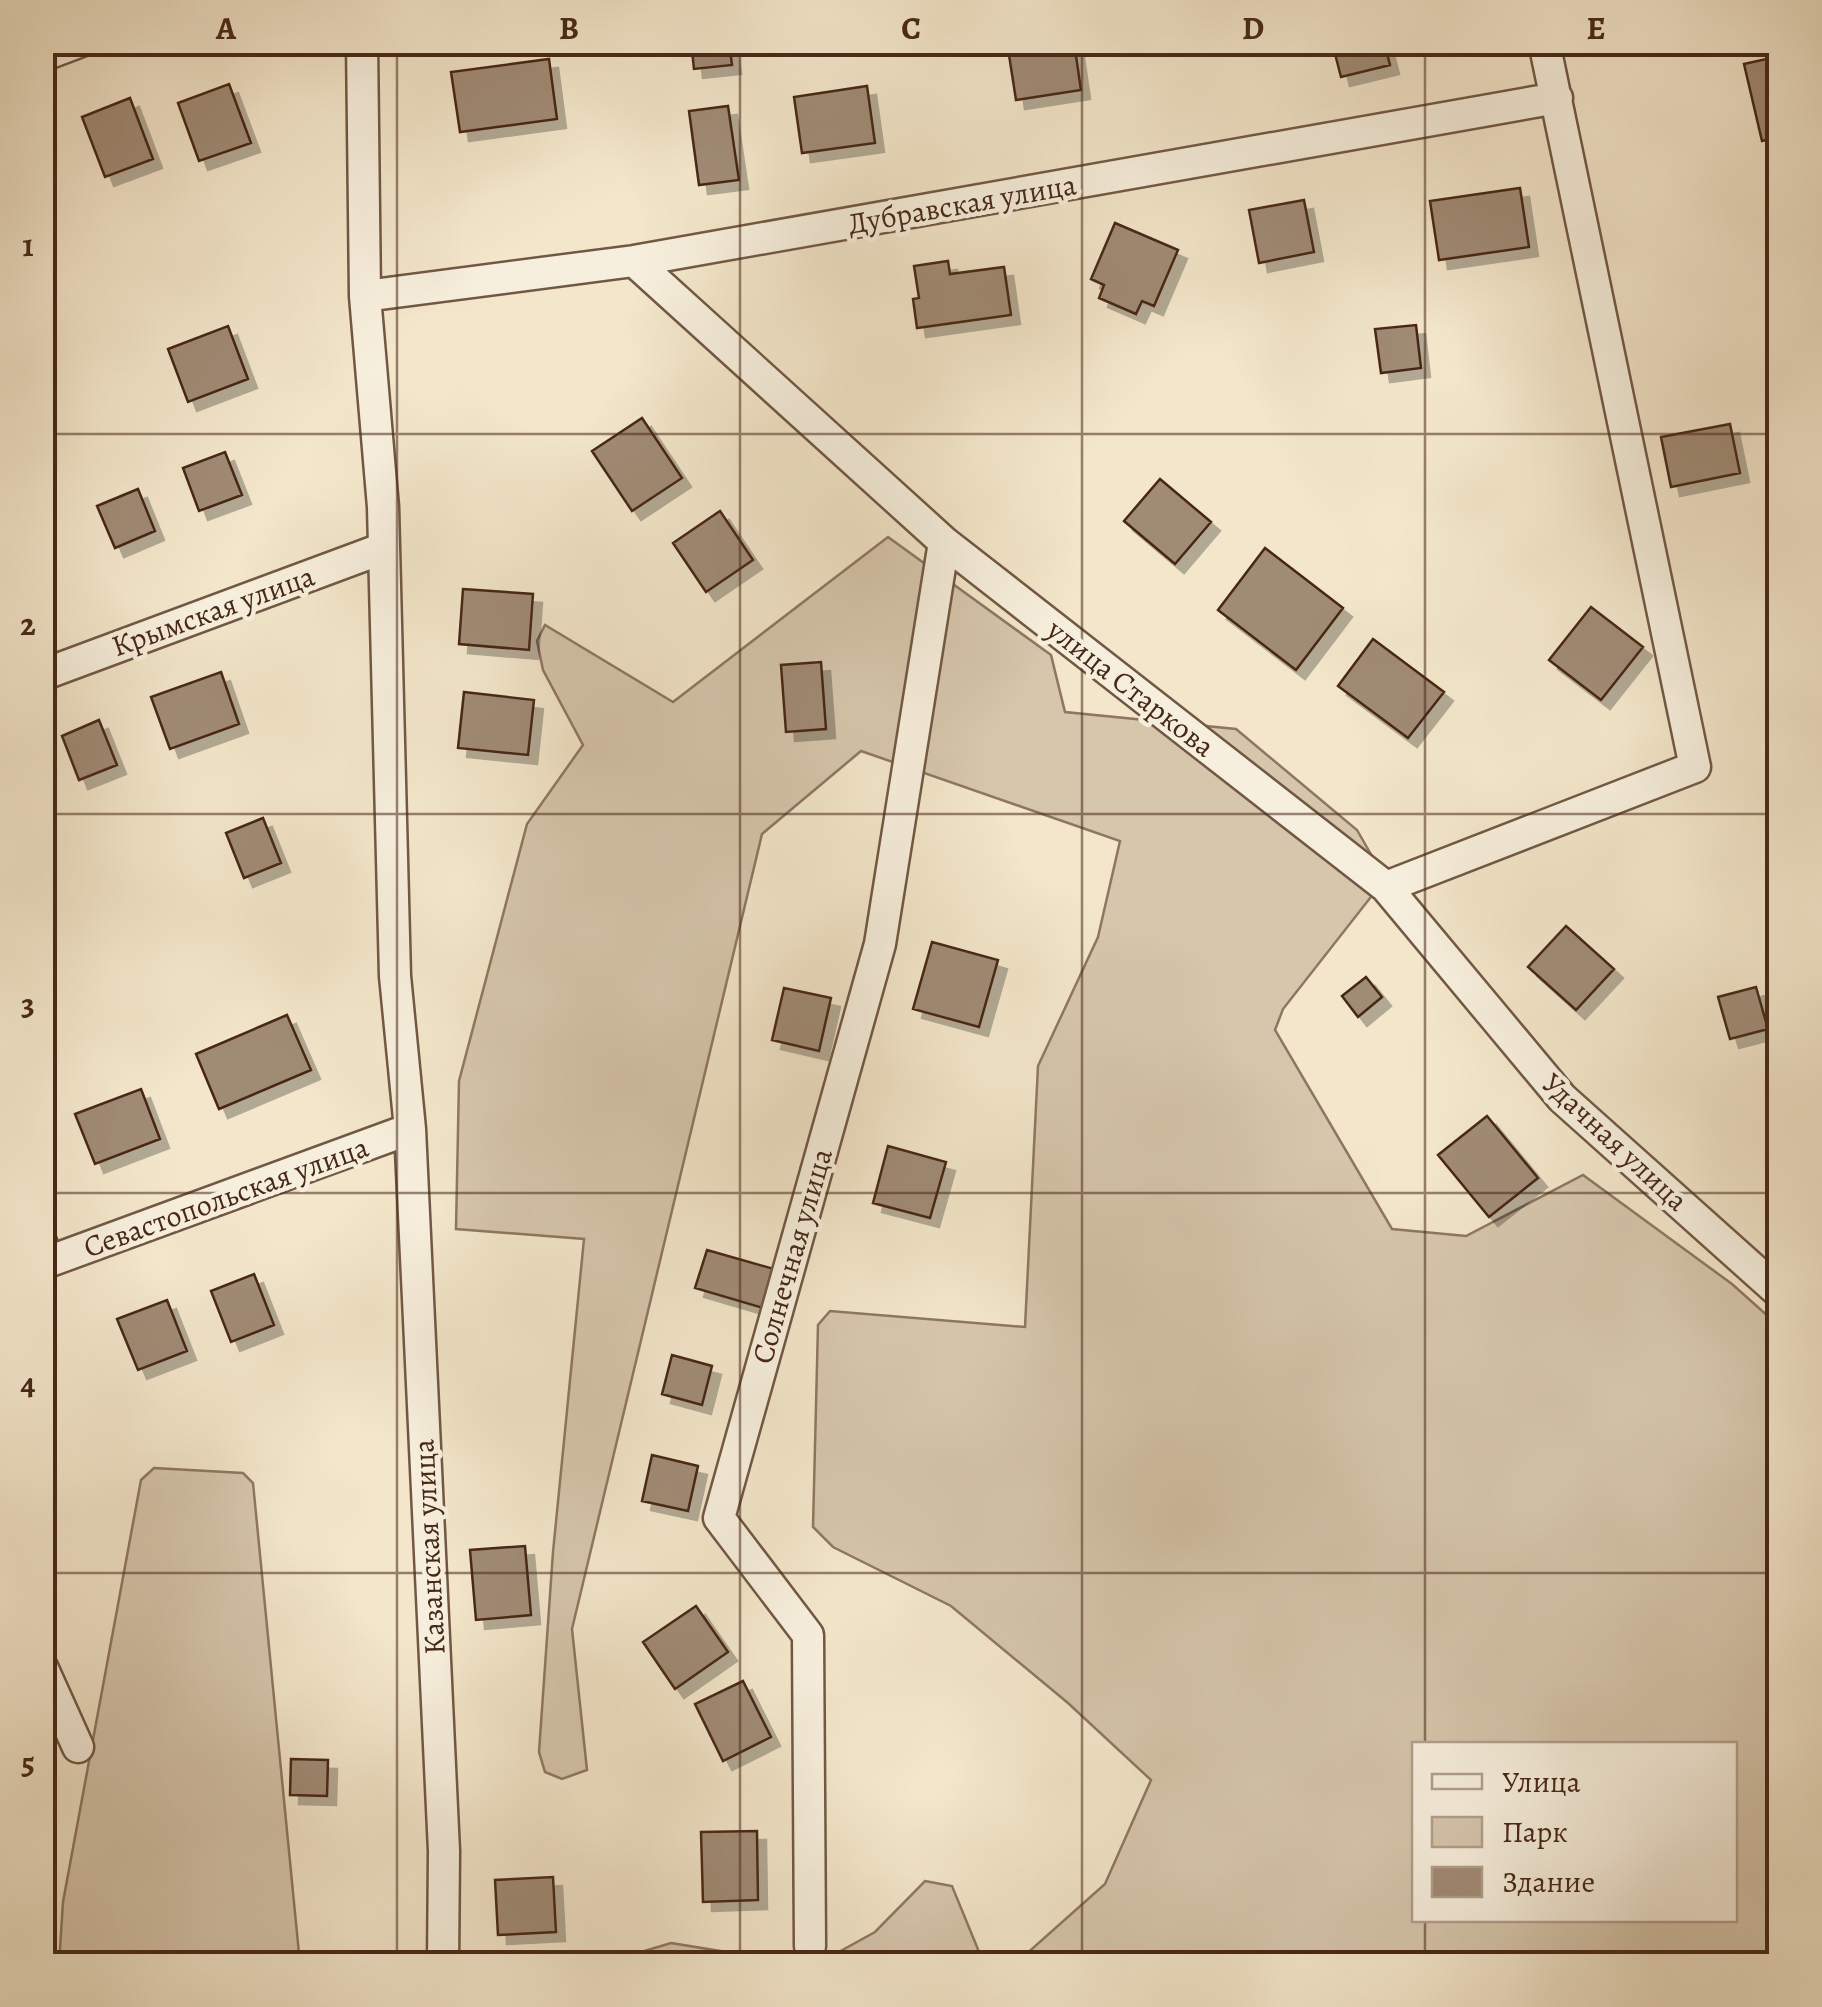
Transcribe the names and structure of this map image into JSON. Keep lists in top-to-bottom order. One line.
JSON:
{"streets":{"street":["Дубравская улица","Крымская улица","улица Старкова","Удачная улица","Севастопольская улица","Солнечная улица","Казанская улица"]},"crossings":[["Дубравская улица","улица Старкова"],["Дубравская улица","Казанская улица"],["Крымская улица","Казанская улица"],["улица Старкова","Удачная улица"],["улица Старкова","Солнечная улица"],["Севастопольская улица","Казанская улица"]],"legend":["Улица","Парк","Здание"],"grid":{"columns":["A","B","C","D","E"],"rows":["1","2","3","4","5"]}}
